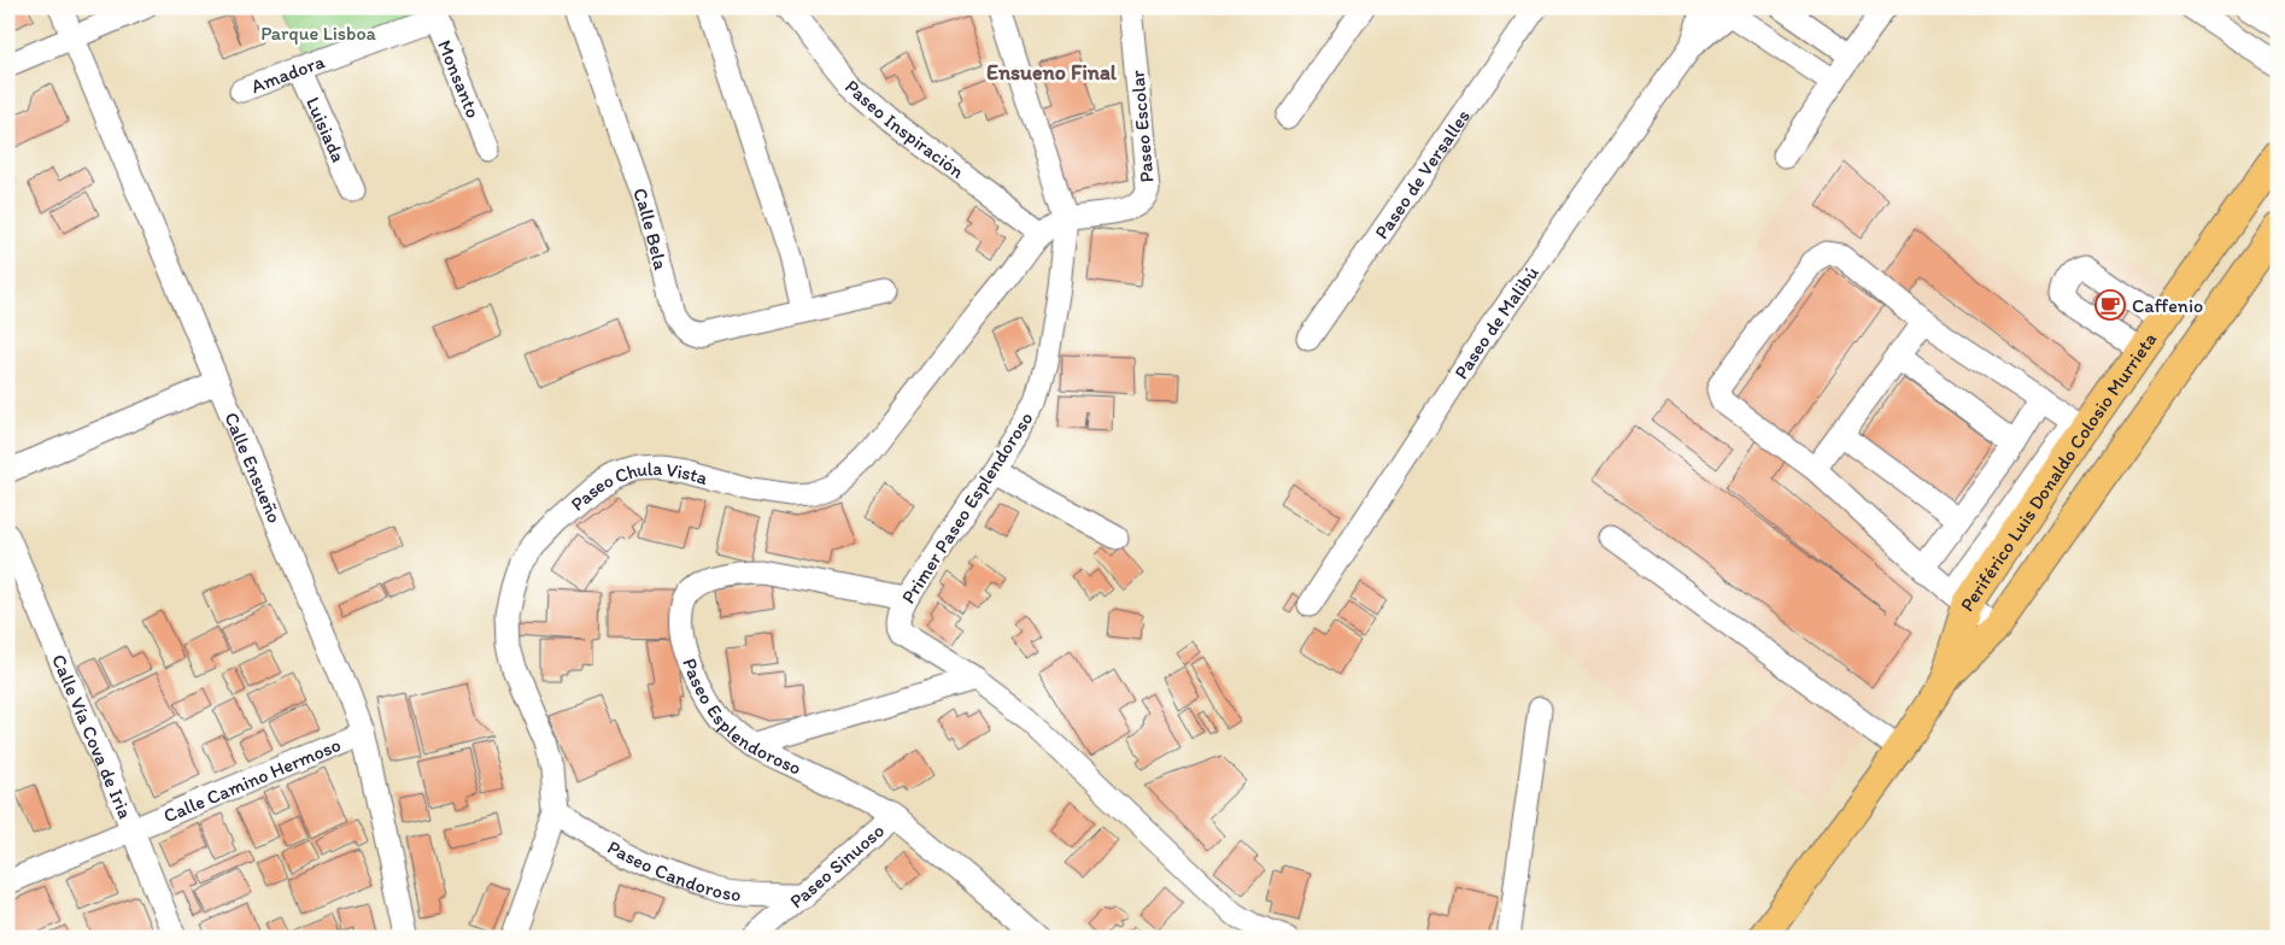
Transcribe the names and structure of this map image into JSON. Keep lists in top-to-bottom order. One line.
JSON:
{"streets":{"main road":["Periférico Luis Donaldo Colosio Murrieta"],"street":["Amadora","Monsanto","Paseo Escolar","Paseo Inspiración","Luisiada","Paseo de Versalles","Calle Bela","Paseo de Malibú","Calle Ensueño","Paseo Chula Vista","Primer Paseo Esplendoroso","Paseo Esplendoroso","Calle Vía Cova de Iria","Calle Camino Hermoso","Paseo Sinuoso","Paseo Candoroso"]},"crossings":[["Amadora","Monsanto"],["Amadora","Luisiada"],["Paseo Escolar","Paseo Inspiración"],["Paseo Escolar","Paseo Chula Vista"],["Paseo Escolar","Primer Paseo Esplendoroso"],["Paseo Inspiración","Paseo Chula Vista"],["Paseo Inspiración","Primer Paseo Esplendoroso"],["Calle Ensueño","Calle Camino Hermoso"],["Paseo Chula Vista","Primer Paseo Esplendoroso"],["Paseo Chula Vista","Paseo Candoroso"],["Primer Paseo Esplendoroso","Paseo Esplendoroso"],["Paseo Esplendoroso","Paseo Sinuoso"],["Calle Vía Cova de Iria","Calle Camino Hermoso"],["Paseo Sinuoso","Paseo Candoroso"]],"districts":["Ensueno Final"],"parks":["Parque Lisboa"],"places":{"cafe":["Caffenio"]}}
